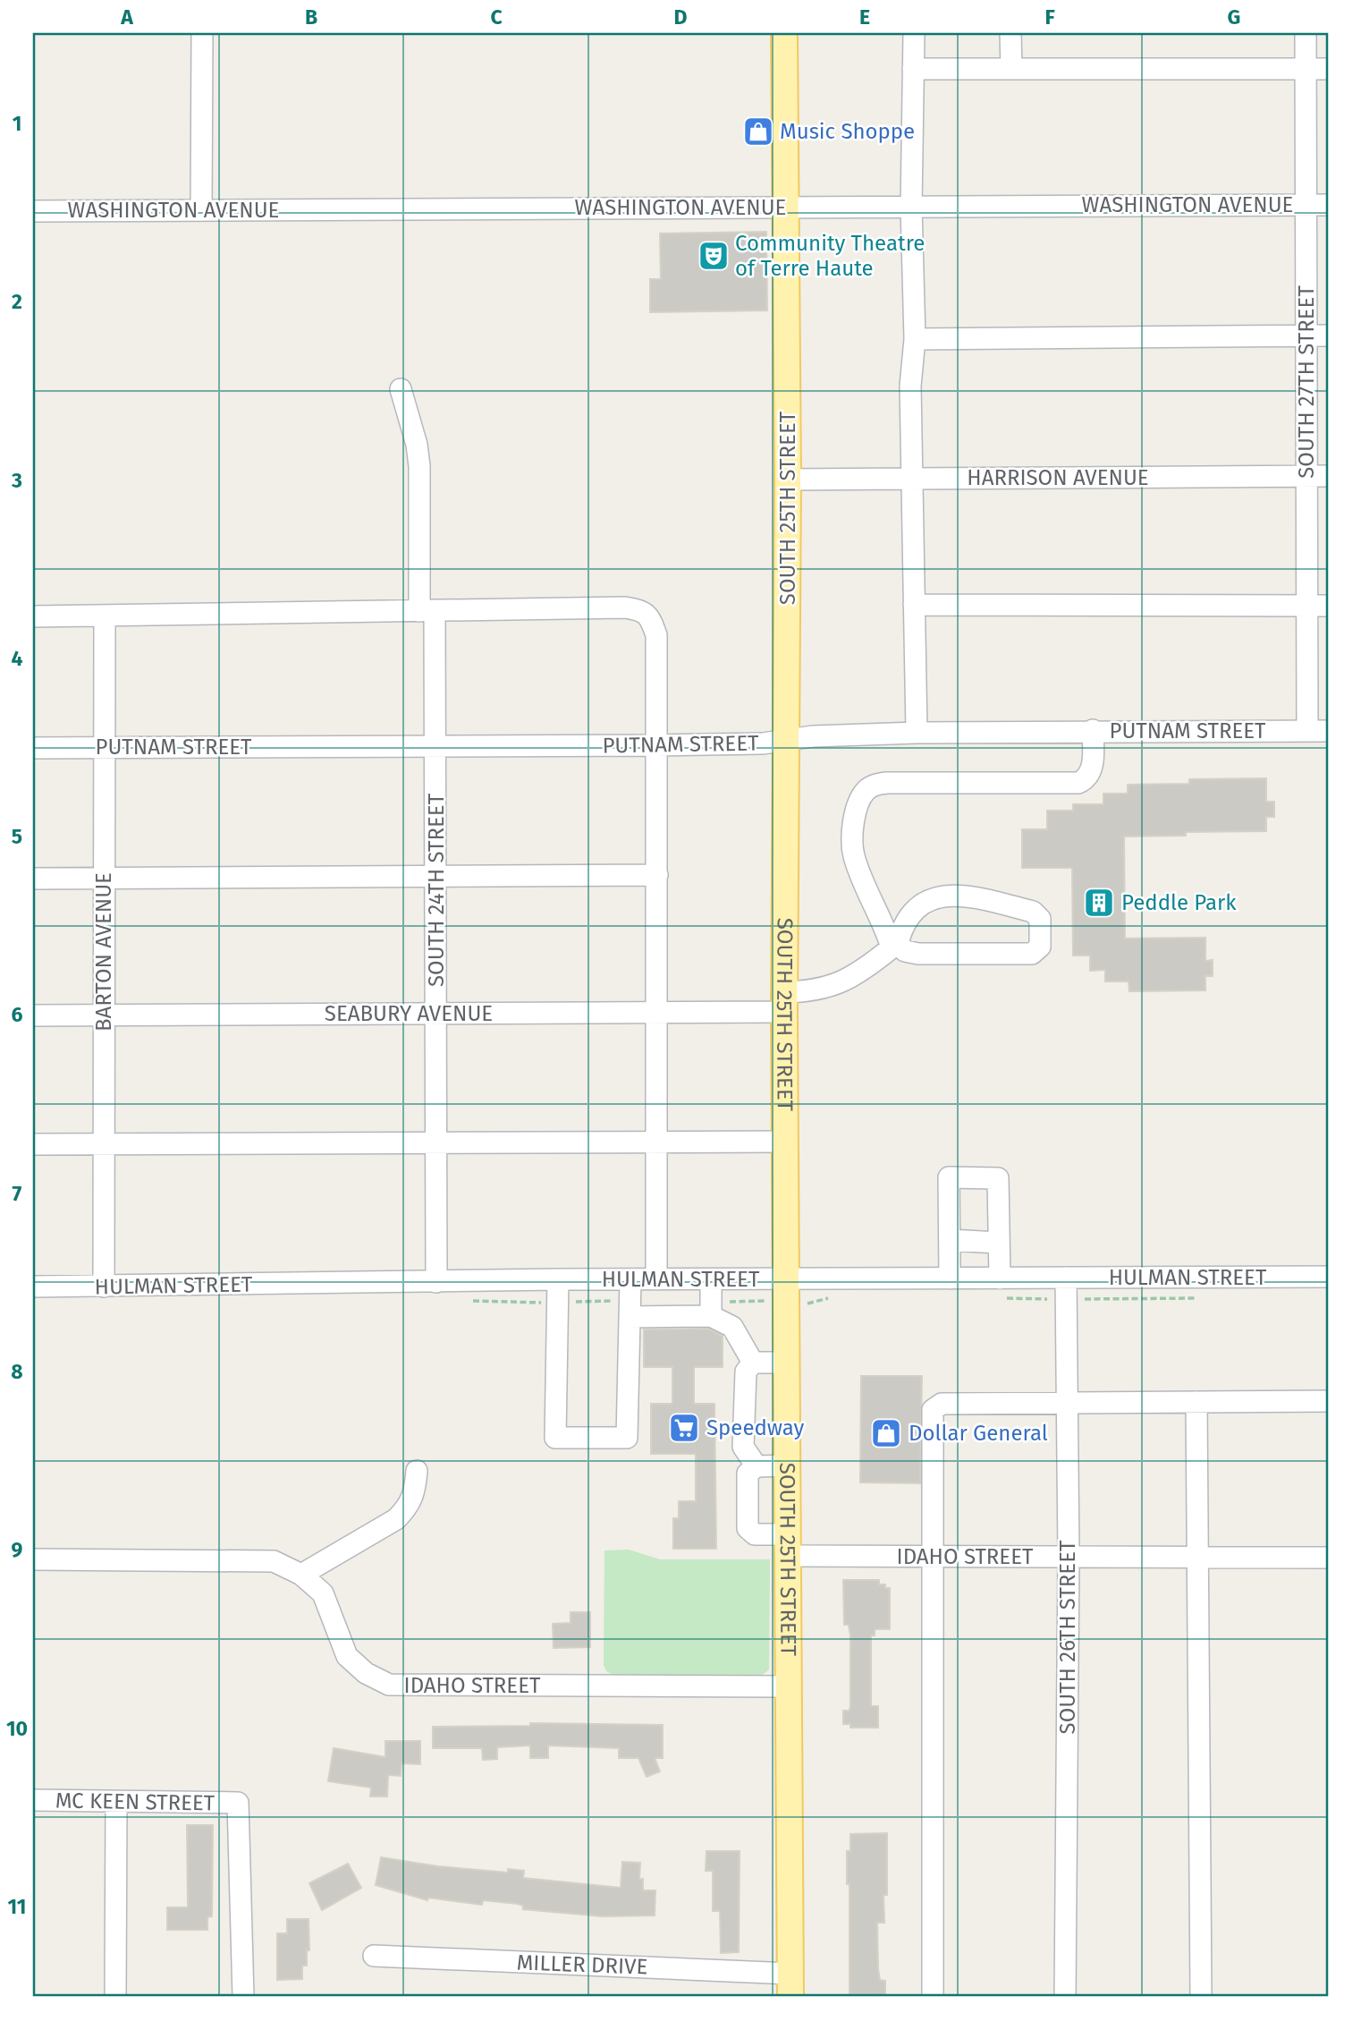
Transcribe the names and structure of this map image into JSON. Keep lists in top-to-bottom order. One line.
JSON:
{"streets":{"main road":["SOUTH 25TH STREET"],"street":["WASHINGTON AVENUE","SOUTH 27TH STREET","HARRISON AVENUE","PUTNAM STREET","SOUTH 24TH STREET","BARTON AVENUE","SEABURY AVENUE","HULMAN STREET","IDAHO STREET","SOUTH 26TH STREET","MC KEEN STREET","MILLER DRIVE"]},"crossings":[["WASHINGTON AVENUE","SOUTH 27TH STREET"],["WASHINGTON AVENUE","SOUTH 25TH STREET"],["SOUTH 27TH STREET","HARRISON AVENUE"],["SOUTH 27TH STREET","PUTNAM STREET"],["HARRISON AVENUE","SOUTH 25TH STREET"],["SOUTH 25TH STREET","PUTNAM STREET"],["SOUTH 25TH STREET","SEABURY AVENUE"],["SOUTH 25TH STREET","HULMAN STREET"],["SOUTH 25TH STREET","IDAHO STREET"],["SOUTH 25TH STREET","MILLER DRIVE"],["PUTNAM STREET","SOUTH 24TH STREET"],["PUTNAM STREET","BARTON AVENUE"],["SOUTH 24TH STREET","SEABURY AVENUE"],["SOUTH 24TH STREET","HULMAN STREET"],["BARTON AVENUE","SEABURY AVENUE"],["BARTON AVENUE","HULMAN STREET"],["HULMAN STREET","SOUTH 26TH STREET"],["IDAHO STREET","SOUTH 26TH STREET"]],"places":{"shop":["Music Shoppe","Dollar General"],"theatre":["Community Theatre of Terre Haute"],"building":["Peddle Park"],"supermarket":["Speedway"]},"grid":{"columns":["A","B","C","D","E","F","G"],"rows":["1","2","3","4","5","6","7","8","9","10","11"]}}
